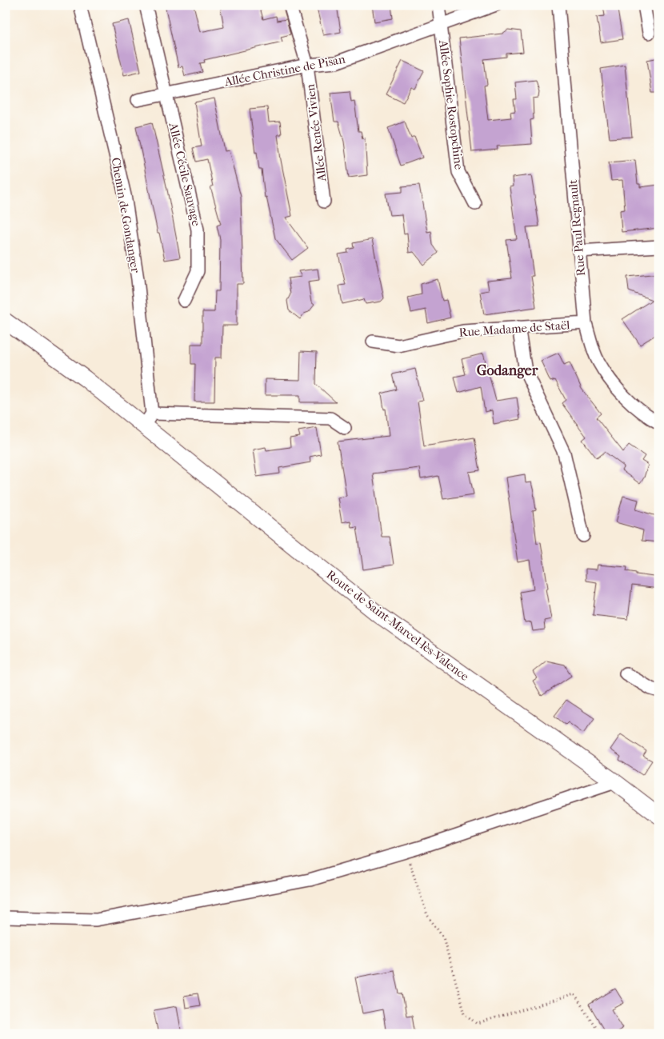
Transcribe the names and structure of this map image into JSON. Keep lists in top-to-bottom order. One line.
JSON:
{"streets":{"main road":["Route de Saint-Marcel-lès-Valence"],"street":["Allée Christine de Pisan","Allée Sophie Rostopchine","Allée Renée Vivien","Allée Cécile Sauvage","Chemin de Gondanger","Rue Paul Regnault","Rue Madame de Staël"]},"crossings":[["Allée Christine de Pisan","Allée Sophie Rostopchine"],["Allée Christine de Pisan","Allée Renée Vivien"],["Allée Christine de Pisan","Allée Cécile Sauvage"],["Chemin de Gondanger","Route de Saint-Marcel-lès-Valence"],["Rue Paul Regnault","Rue Madame de Staël"]],"districts":["Godanger"]}
